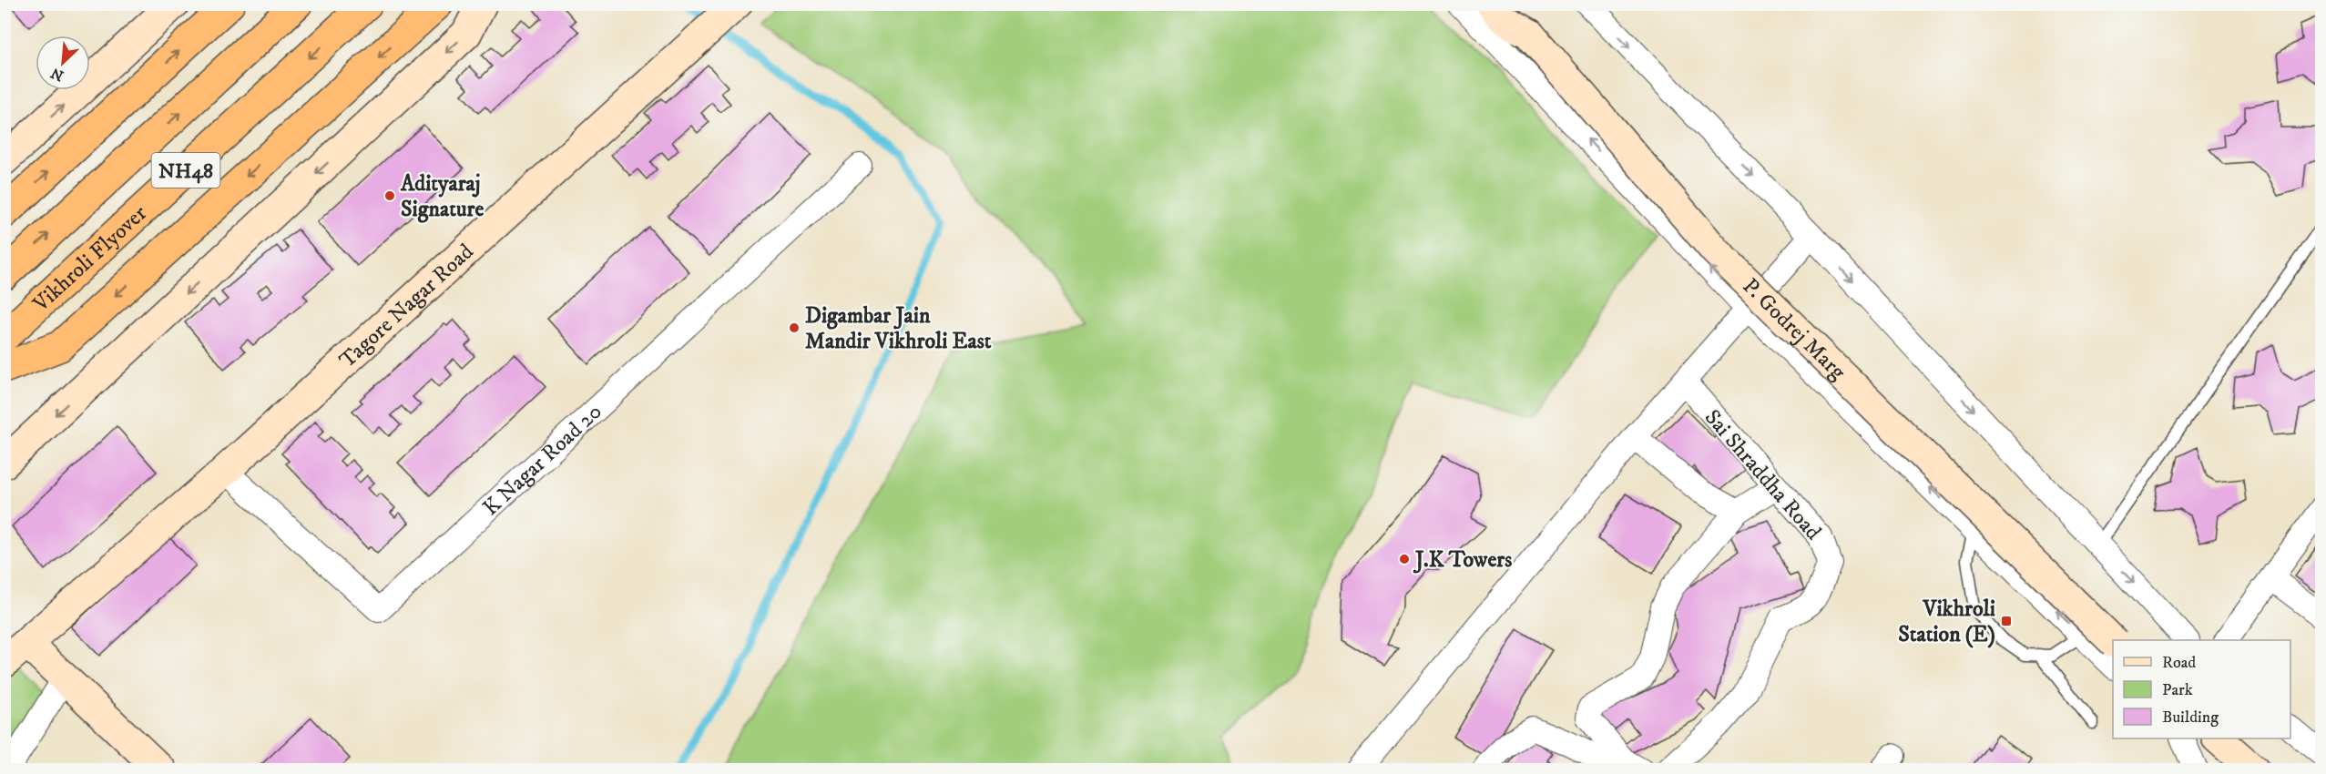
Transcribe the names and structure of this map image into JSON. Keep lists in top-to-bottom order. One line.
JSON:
{"streets":{"highway":["NH48","Vikhroli Flyover"],"street":["Tagore Nagar Road","P. Godrej Marg","K Nagar Road 20","Sai Shraddha Road"]},"crossings":[["Tagore Nagar Road","K Nagar Road 20"]],"places":{"other":["Adityaraj Signature","Digambar Jain Mandir Vikhroli East","J.K Towers"],"transit":["Vikhroli Station (E)"]},"legend":["Road","Park","Building"],"north":"bottom left"}
